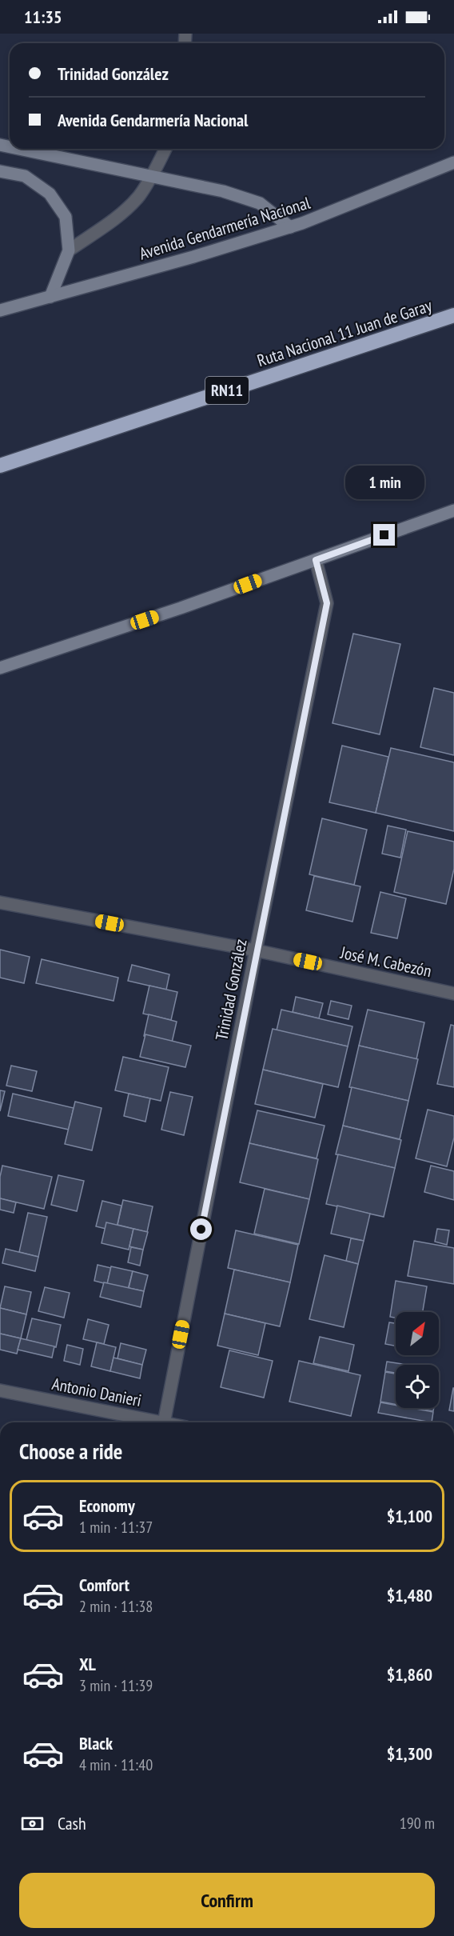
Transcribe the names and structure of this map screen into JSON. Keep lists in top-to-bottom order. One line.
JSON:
{"streets":{"highway":["Ruta Nacional 11 Juan de Garay","RN11"],"main road":["Avenida Gendarmería Nacional"],"street":["José M. Cabezón","Trinidad González","Antonio Danieri"]},"crossings":[["José M. Cabezón","Trinidad González"]],"north":"top right","page":{"status":"11:35","banner":["Trinidad González","Avenida Gendarmería Nacional"],"bubble":"1 min","heading":"Choose a ride","list":[{"name":"Economy","note":"1 min · 11:37","value":"$1,100"},{"name":"Comfort","note":"2 min · 11:38","value":"$1,480"},{"name":"XL","note":"3 min · 11:39","value":"$1,860"},{"name":"Black","note":"4 min · 11:40","value":"$1,300"}],"pay":["Cash","190 m"],"buttons":"Confirm"}}
